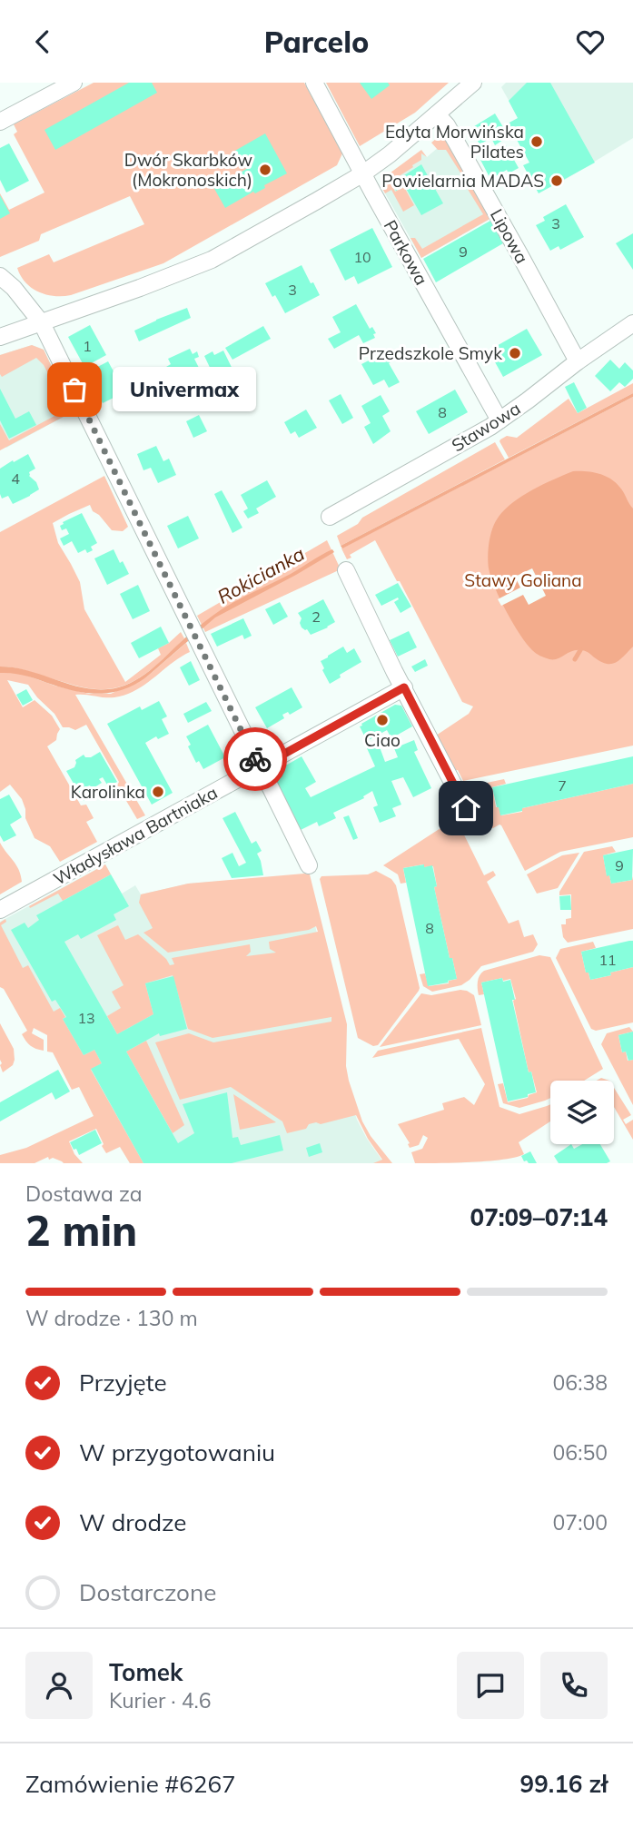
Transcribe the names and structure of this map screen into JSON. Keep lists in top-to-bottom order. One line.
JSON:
{"streets":{"street":["Lipowa","Parkowa","Stawowa","Władysława Bartniaka"]},"crossings":[["Lipowa","Stawowa"],["Parkowa","Stawowa"]],"water":["Rokicianka"],"parks":["Stawy Goliana"],"places":["Edyta Morwińska Pilates","Dwór Skarbków (Mokronoskich)","Powielarnia MADAS","Przedszkole Smyk","Univermax","Ciao","Karolinka"],"house_numbers":["3","9","10","3","1","8","4","2","7","9","8","11","13"],"page":{"header":"Parcelo","bubble":"Univermax","heading":["2 min","Dostawa za","07:09–07:14"],"panel":["Tomek","Kurier · 4.6","Zamówienie #6267","99.16 zł"],"bar":"W drodze · 130 m","list":[["Przyjęte","06:38"],["W przygotowaniu","06:50"],["W drodze","07:00"],"Dostarczone"]}}
